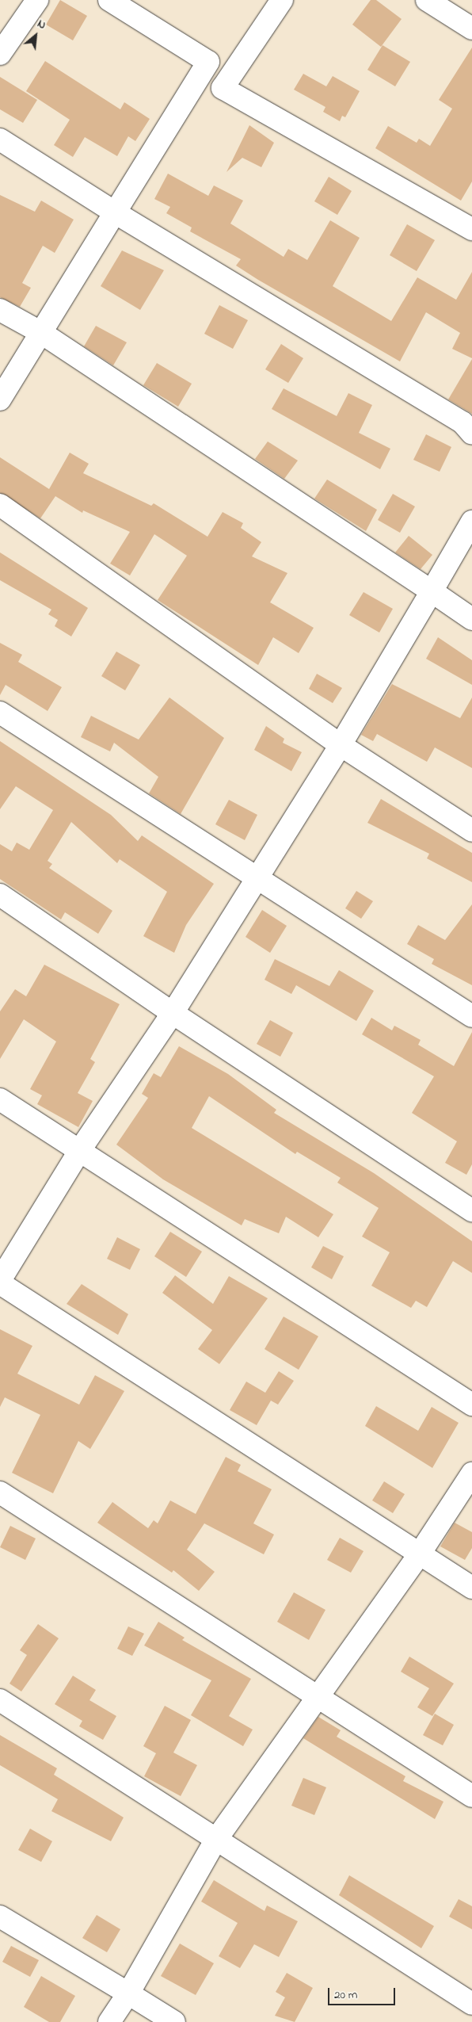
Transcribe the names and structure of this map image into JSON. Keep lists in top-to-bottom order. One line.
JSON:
{"scale_bar":"20 m","north":"top right"}
